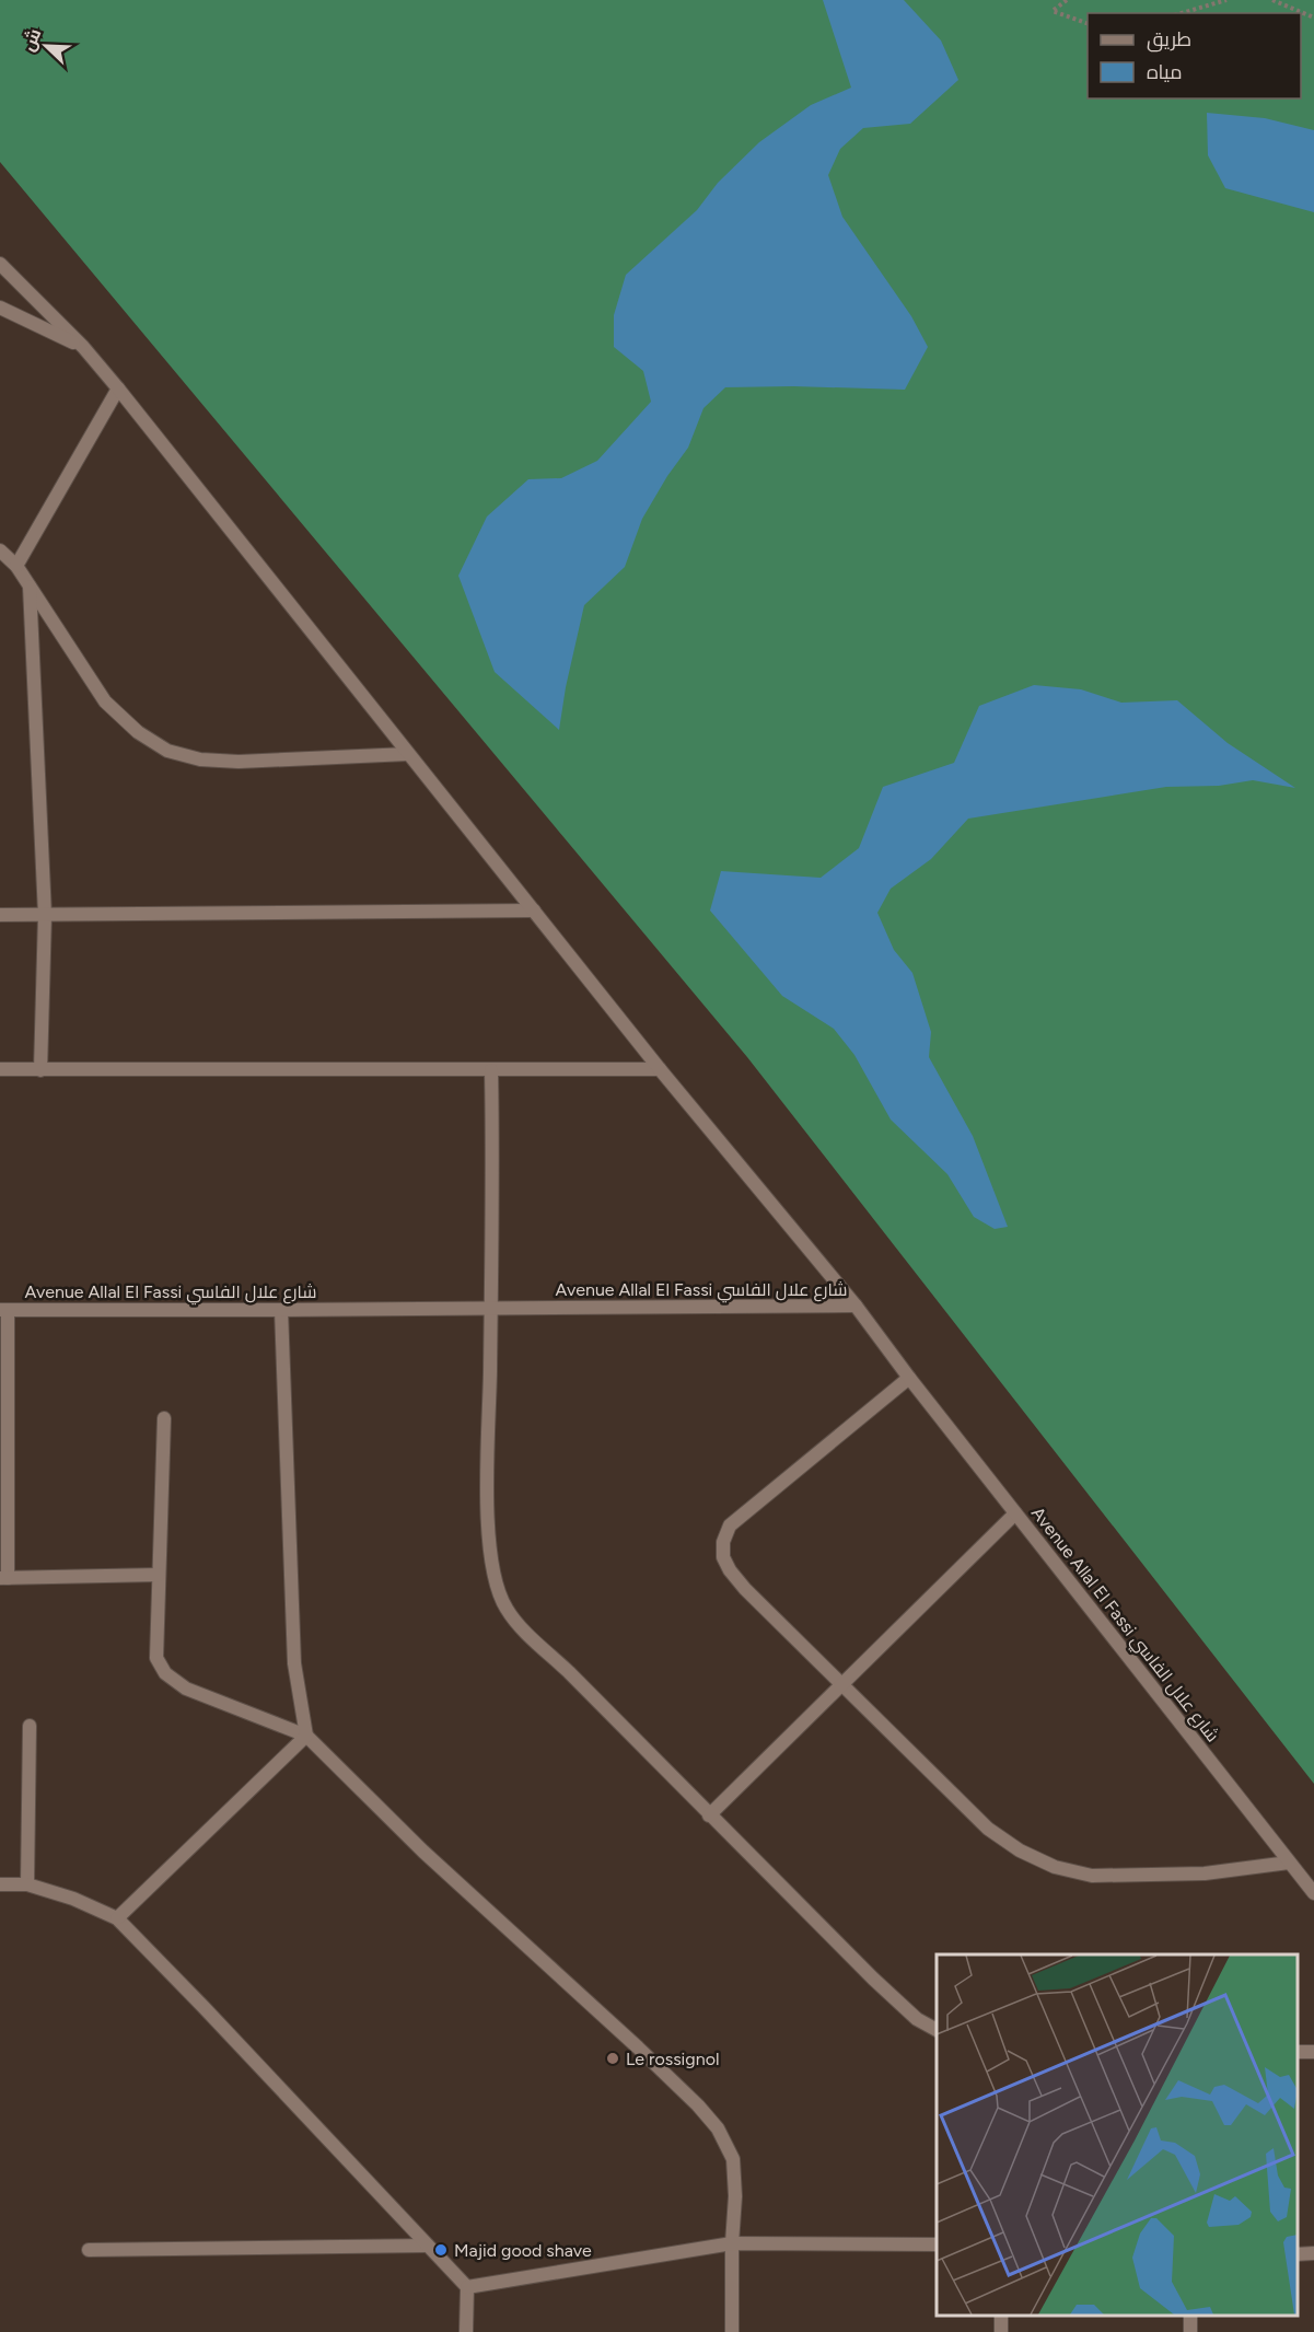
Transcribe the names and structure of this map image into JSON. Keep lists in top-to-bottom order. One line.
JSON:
{"streets":{"street":["Avenue Allal El Fassi شارع علال الفاسي"]},"places":["Le rossignol","Majid good shave"],"legend":["طريق","مياه"],"north":"top left"}
